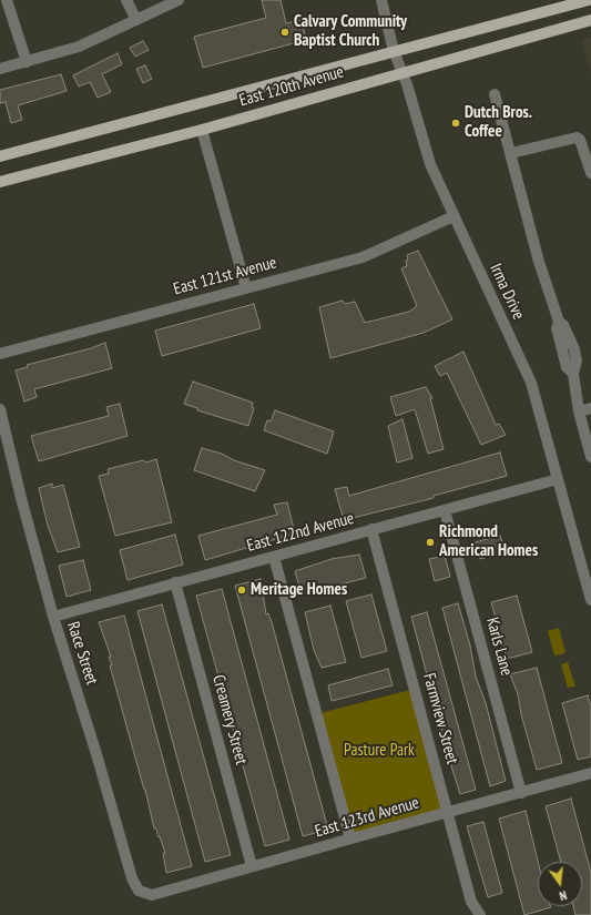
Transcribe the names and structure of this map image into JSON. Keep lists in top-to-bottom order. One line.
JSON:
{"streets":{"main road":["East 120th Avenue"],"street":["East 121st Avenue","Irma Drive","East 122nd Avenue","Karls Lane","Race Street","Farmview Street","Creamery Street","East 123rd Avenue"]},"crossings":[["East 120th Avenue","Irma Drive"],["East 121st Avenue","Irma Drive"],["Irma Drive","East 122nd Avenue"],["East 122nd Avenue","Karls Lane"],["East 122nd Avenue","Race Street"],["East 122nd Avenue","Farmview Street"],["East 122nd Avenue","Creamery Street"],["Karls Lane","East 123rd Avenue"],["Race Street","East 123rd Avenue"],["Farmview Street","East 123rd Avenue"],["Creamery Street","East 123rd Avenue"]],"parks":["Pasture Park"],"places":["Calvary Community Baptist Church","Dutch Bros. Coffee","Richmond American Homes","Meritage Homes"],"north":"bottom"}
